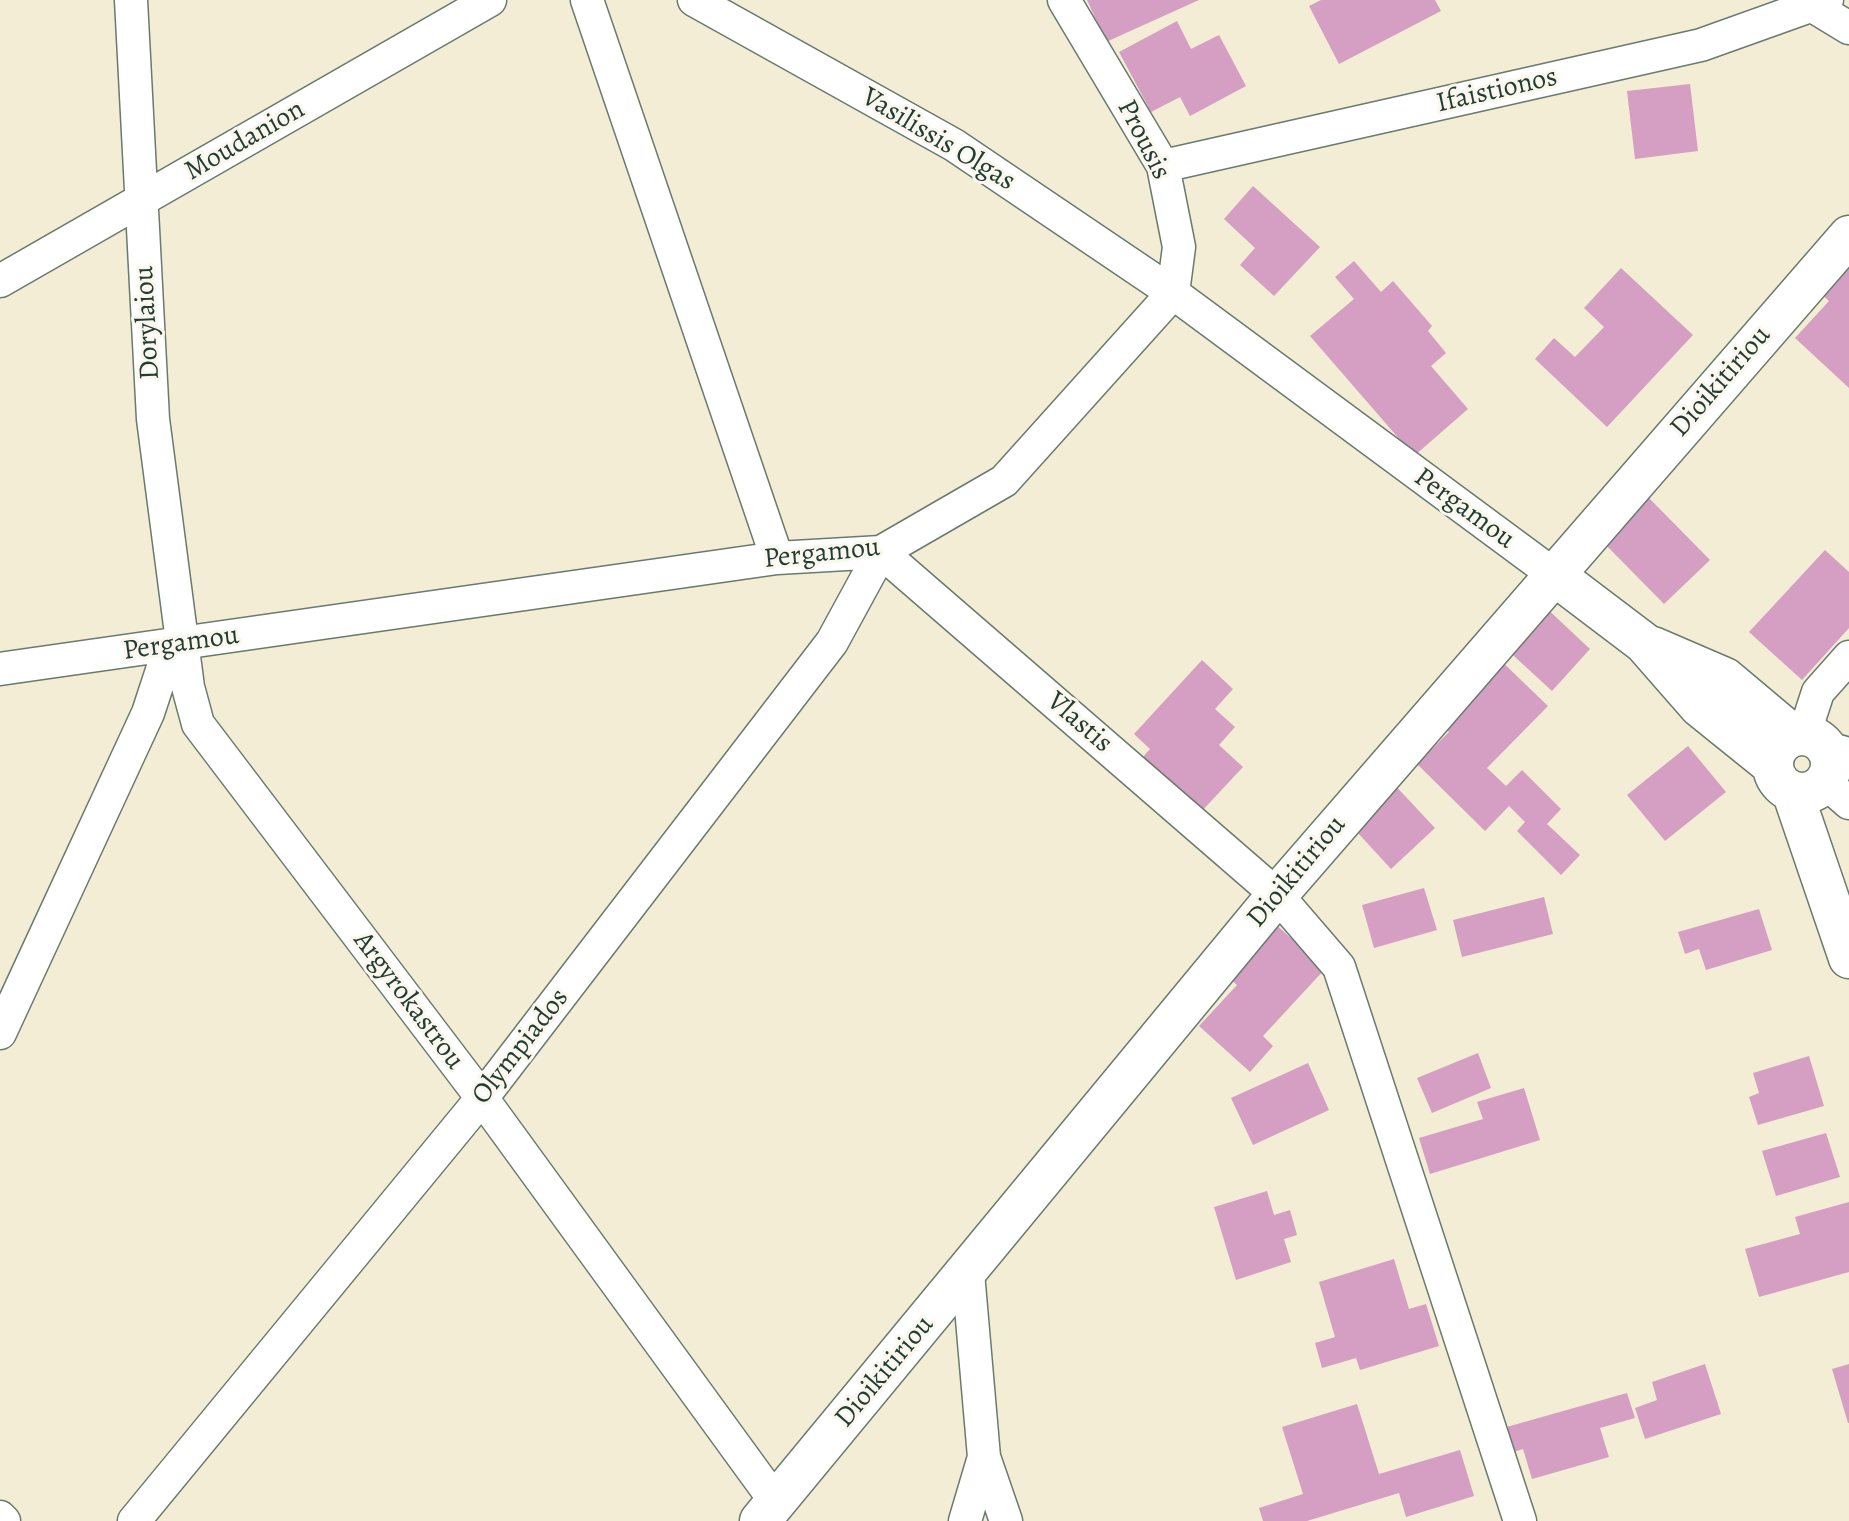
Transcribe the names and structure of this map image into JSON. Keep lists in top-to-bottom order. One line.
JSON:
{"streets":{"street":["Ifaistionos","Vasilissis Olgas","Prousis","Moudanion","Dorylaiou","Dioikitiriou","Pergamou","Vlastis","Argyrokastrou","Olympiados"]},"crossings":[["Ifaistionos","Prousis"],["Vasilissis Olgas","Prousis"],["Vasilissis Olgas","Pergamou"],["Prousis","Pergamou"],["Moudanion","Dorylaiou"],["Dorylaiou","Pergamou"],["Dorylaiou","Argyrokastrou"],["Dioikitiriou","Pergamou"],["Dioikitiriou","Vlastis"],["Dioikitiriou","Argyrokastrou"],["Pergamou","Vlastis"],["Pergamou","Argyrokastrou"],["Pergamou","Olympiados"],["Vlastis","Olympiados"],["Argyrokastrou","Olympiados"]]}
